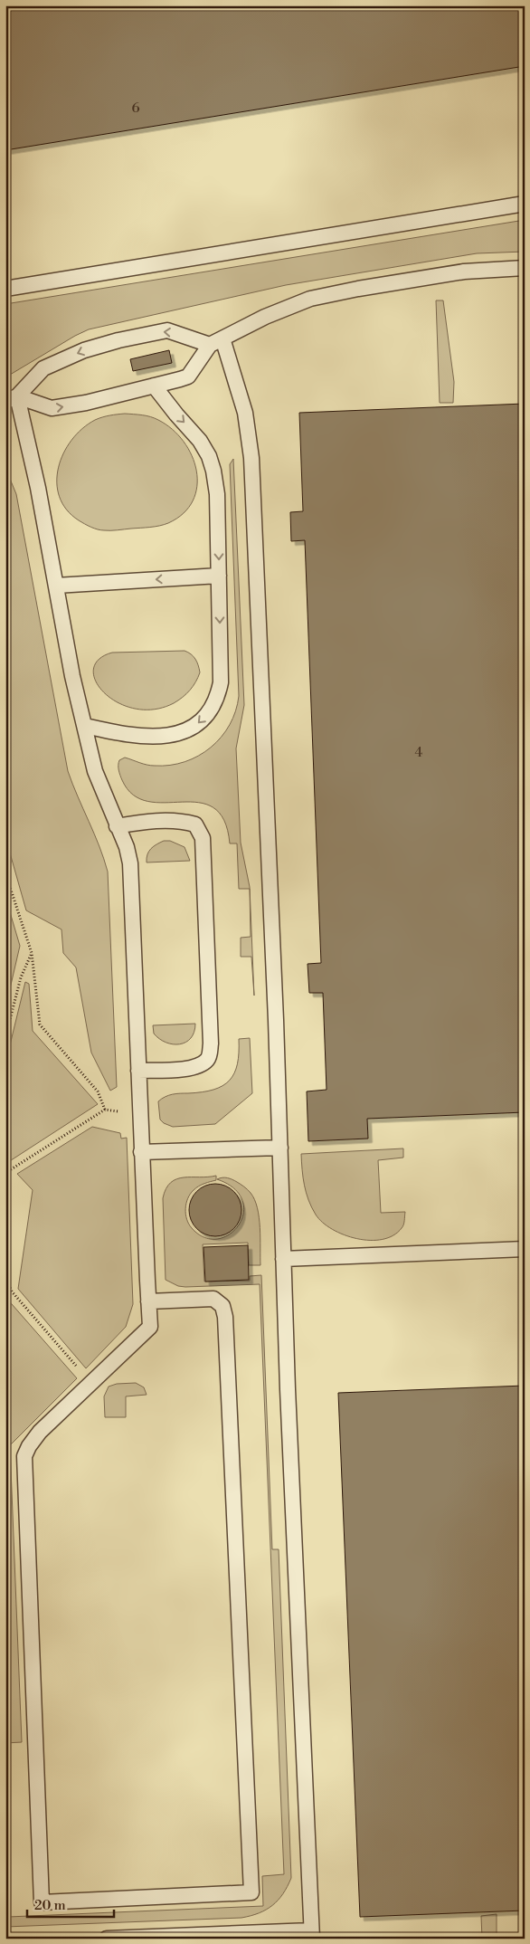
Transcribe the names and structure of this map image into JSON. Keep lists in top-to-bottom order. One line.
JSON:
{"house_numbers":["6","4"],"scale_bar":"20 m"}
